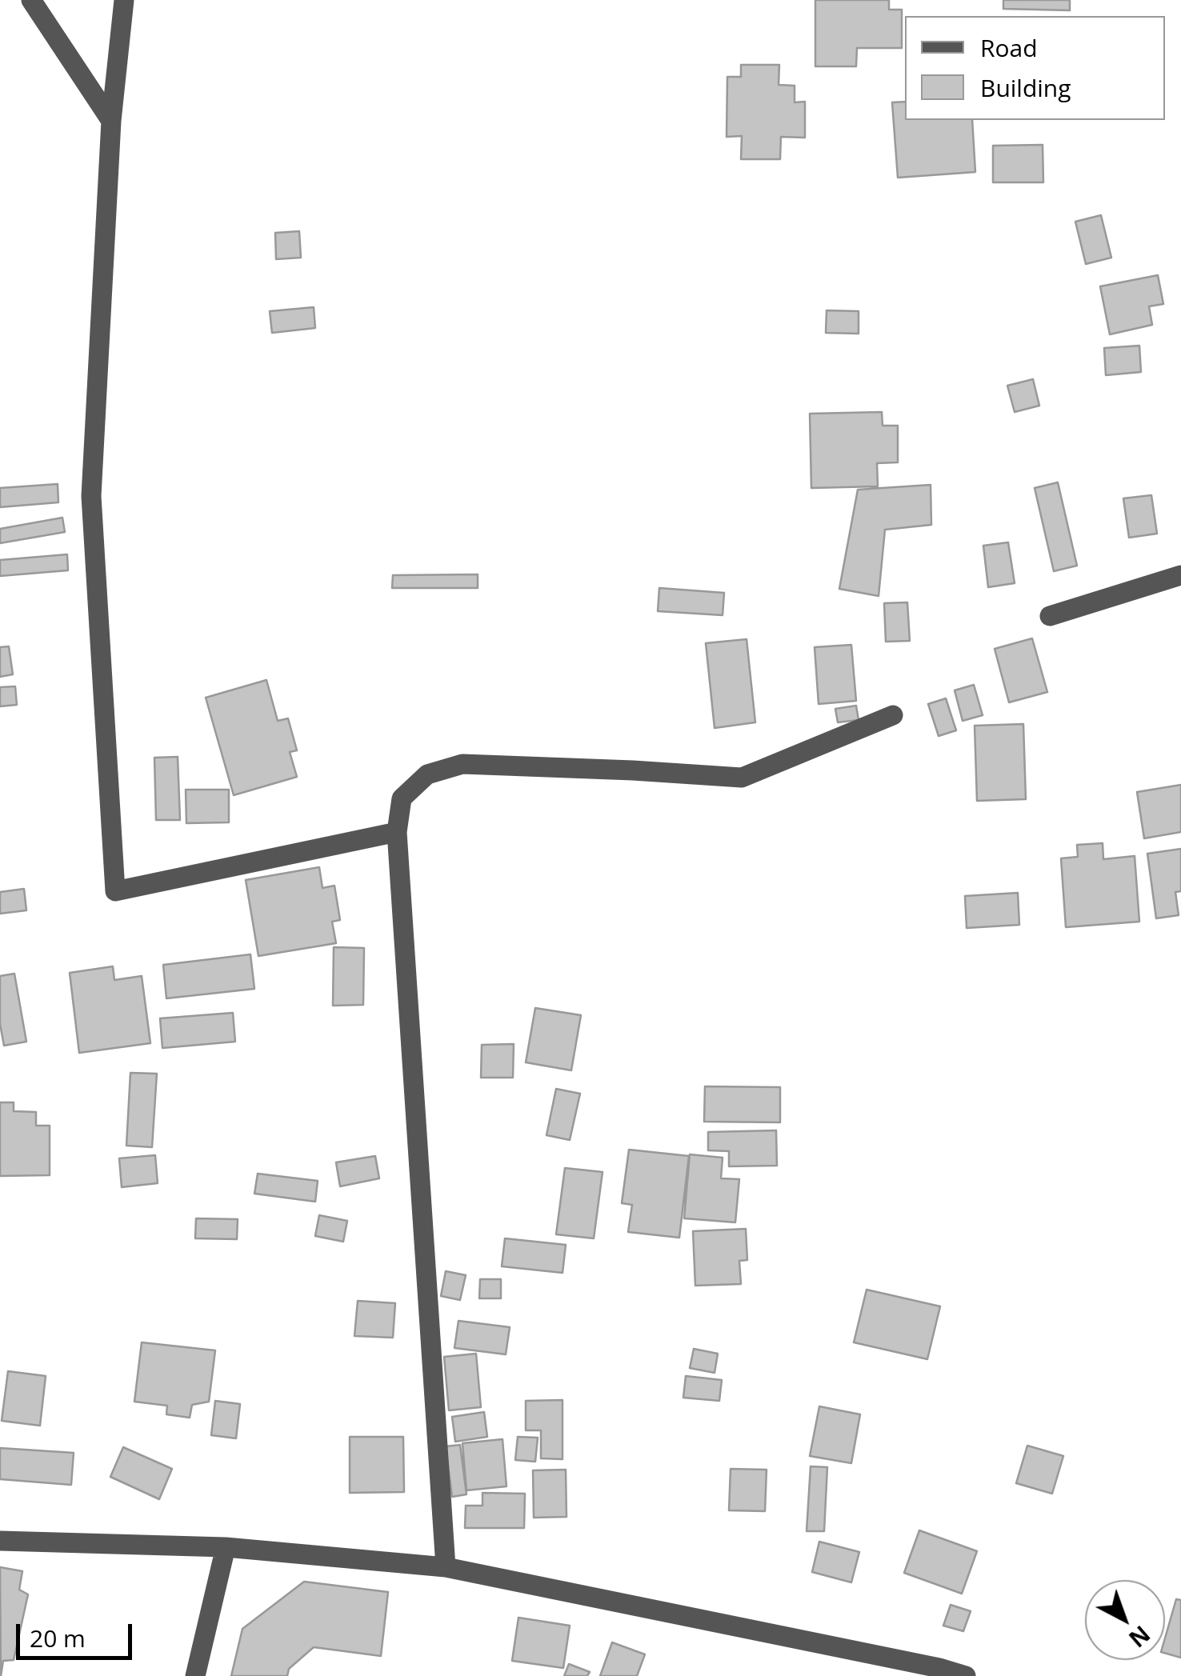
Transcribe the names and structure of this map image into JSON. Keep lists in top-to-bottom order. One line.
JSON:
{"legend":["Road","Building"],"scale_bar":"20 m","north":"bottom right"}
